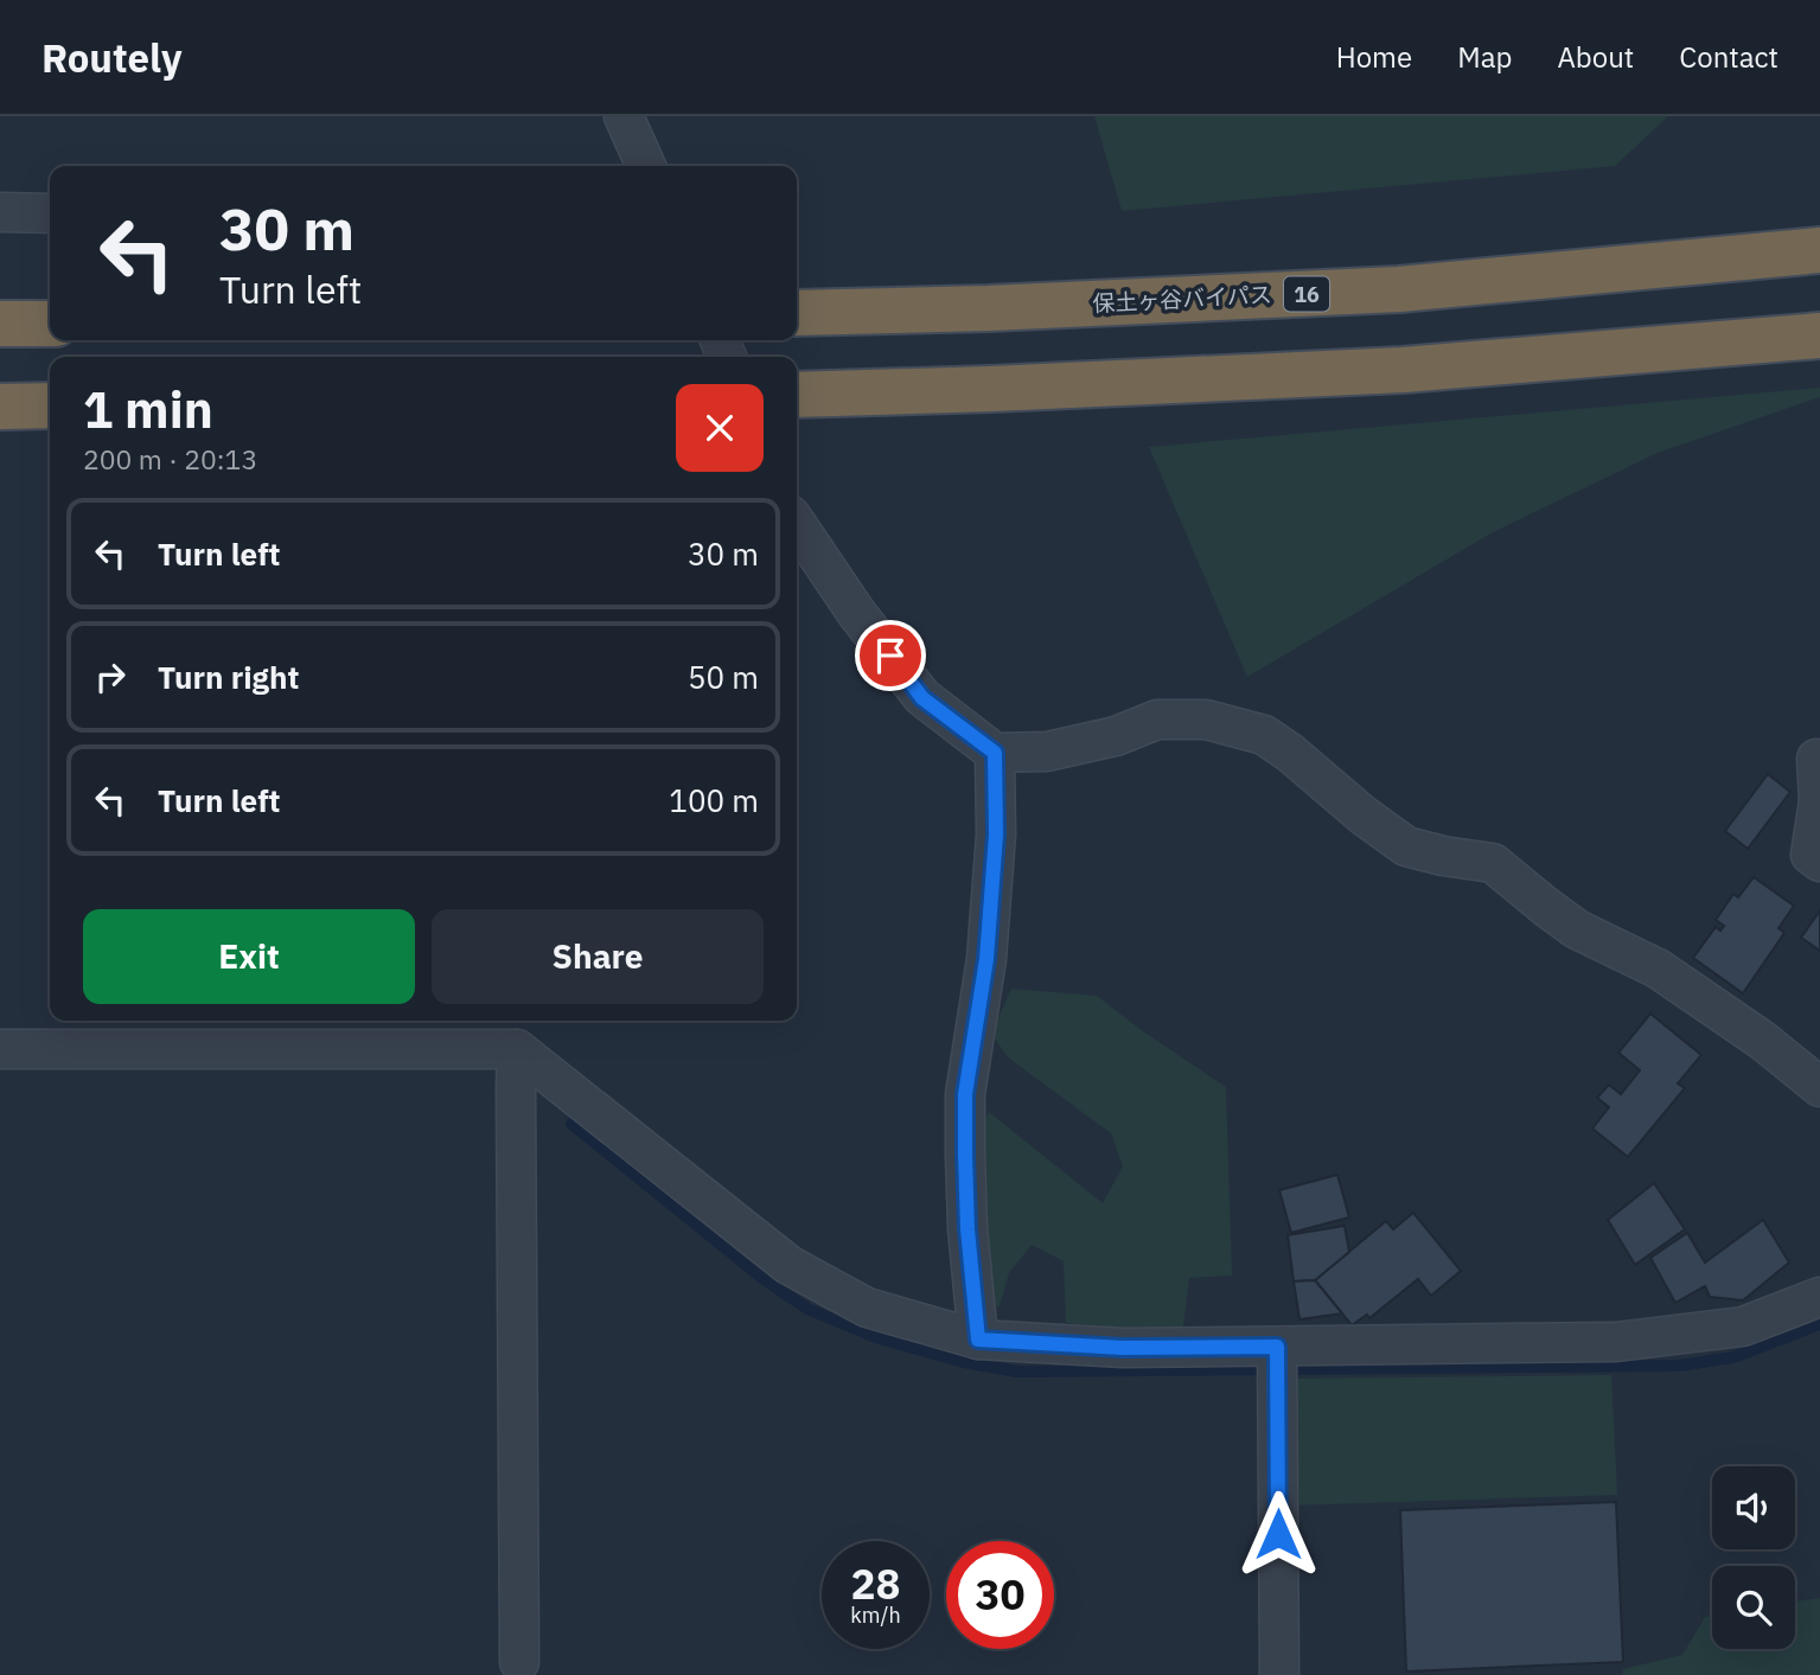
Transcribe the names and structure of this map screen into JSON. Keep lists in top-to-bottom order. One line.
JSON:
{"streets":{"highway":["16","保土ヶ谷バイパス"]},"page":{"header":"Routely","nav":["Home","Map","About","Contact"],"turn":["30 m","Turn left"],"heading":["1 min","200 m · 20:13"],"list":[{"name":"Turn left","value":"30 m"},{"name":"Turn right","value":"50 m"},{"name":"Turn left","value":"100 m"}],"buttons":["Exit","Share"],"speed":"28 km/h","limit":"30"}}
